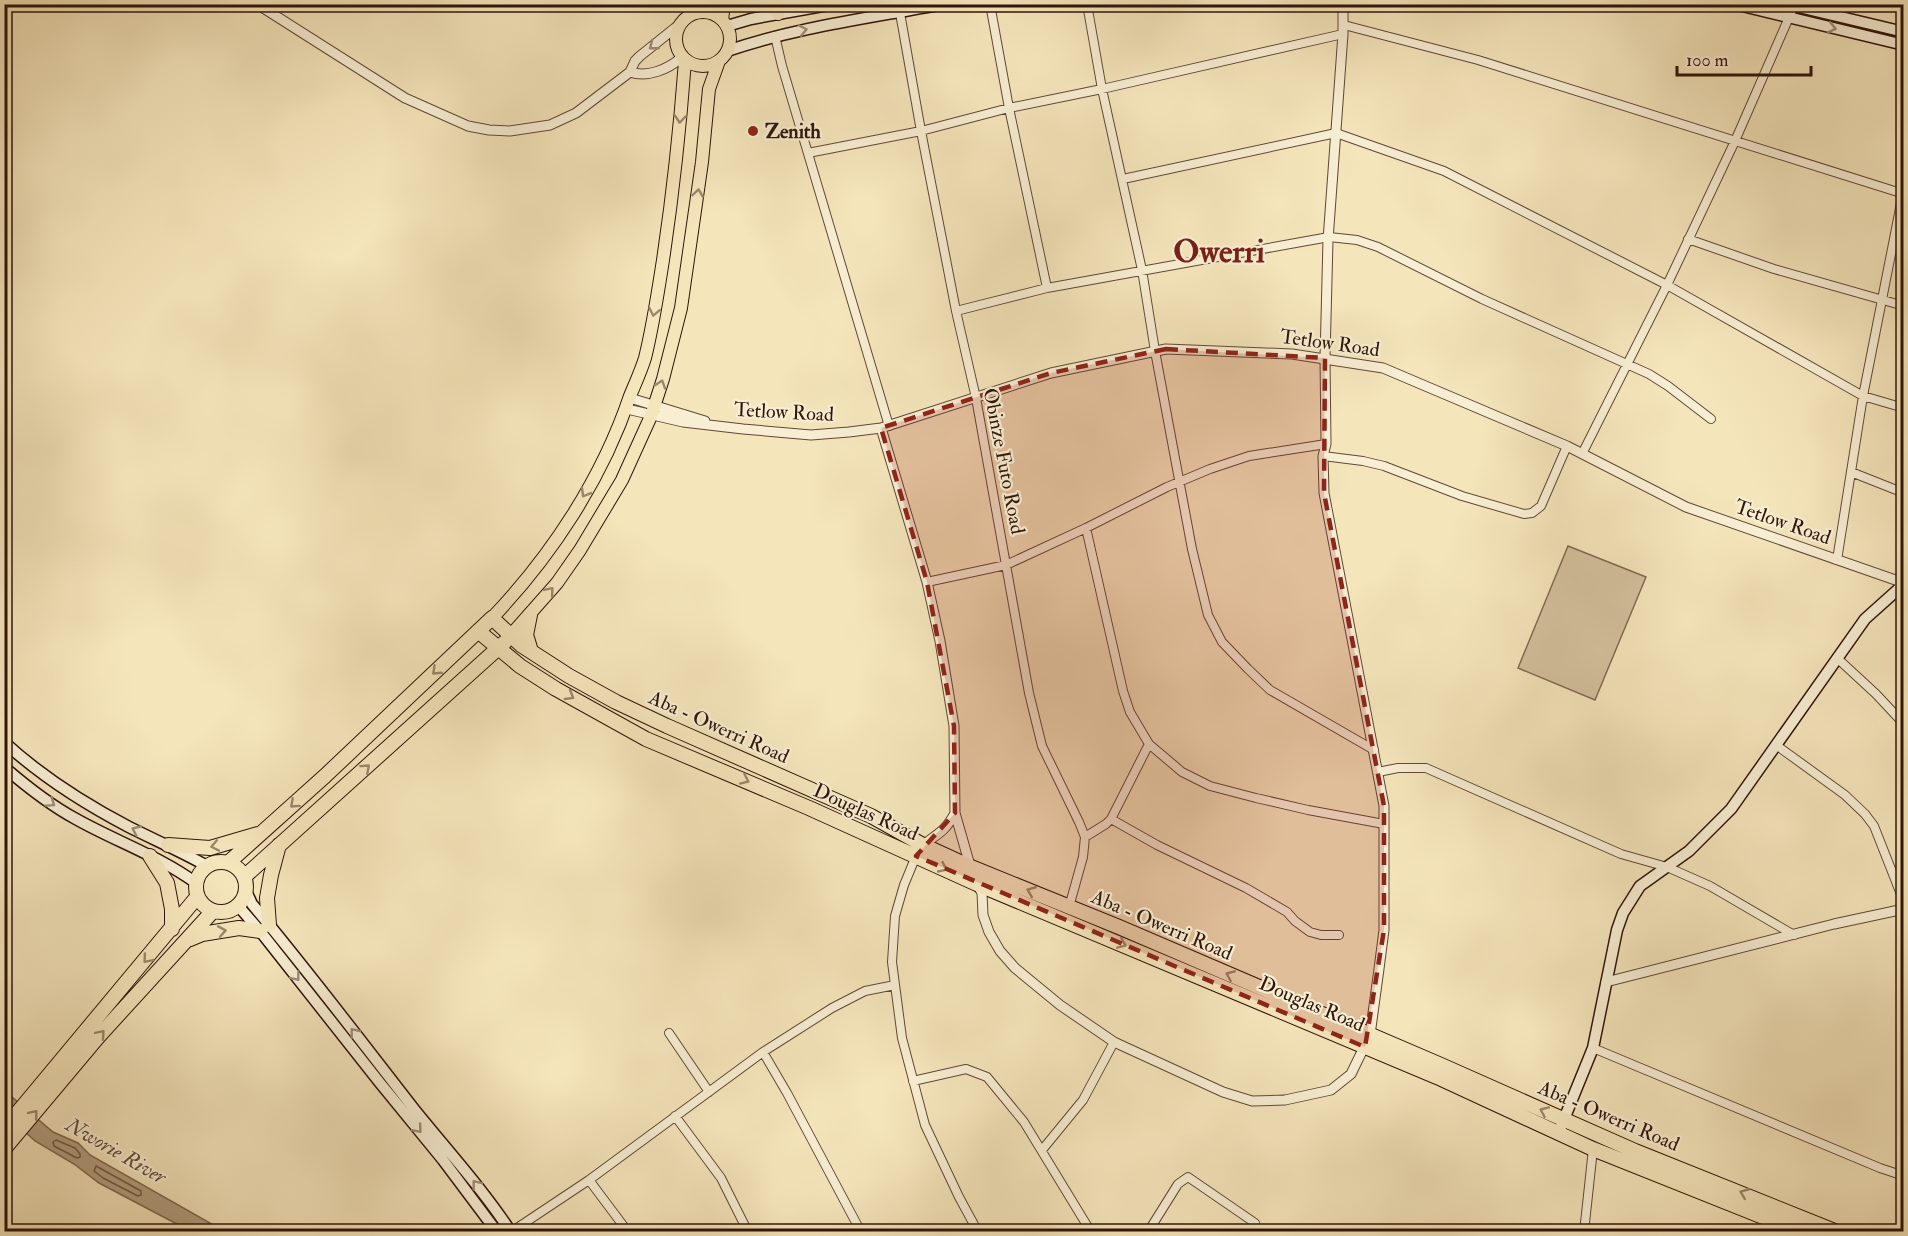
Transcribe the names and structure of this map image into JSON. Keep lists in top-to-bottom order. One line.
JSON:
{"streets":{"highway":["Aba - Owerri Road","Douglas Road"],"street":["Tetlow Road","Obinze Futo Road"]},"crossings":[["Tetlow Road","Obinze Futo Road"],["Aba - Owerri Road","Douglas Road"]],"one_way":["Aba - Owerri Road","Douglas Road"],"districts":["Owerri"],"water":["Nworie River"],"places":["Zenith"],"scale_bar":"100 m"}
